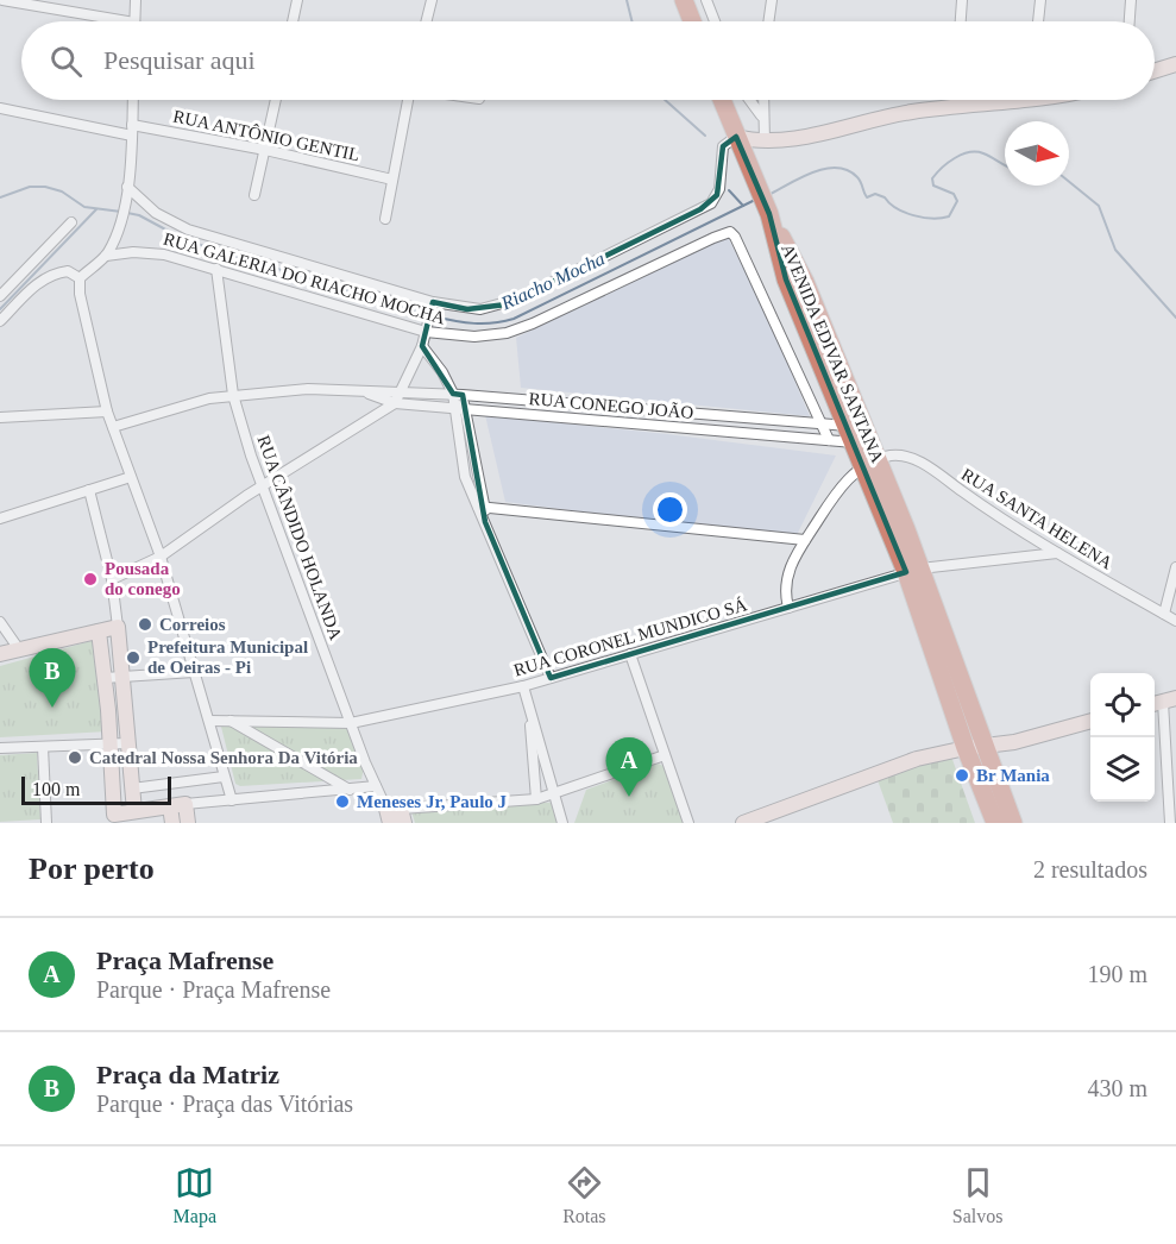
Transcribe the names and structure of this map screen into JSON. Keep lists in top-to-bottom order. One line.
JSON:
{"streets":{"highway":["AVENIDA EDIVAR SANTANA"],"street":["RUA ANTÔNIO GENTIL","RUA GALERIA DO RIACHO MOCHA","RUA CONEGO JOÃO","RUA SANTA HELENA","RUA CÂNDIDO HOLANDA","RUA CORONEL MUNDICO SÁ"]},"crossings":[["RUA GALERIA DO RIACHO MOCHA","AVENIDA EDIVAR SANTANA"],["RUA GALERIA DO RIACHO MOCHA","RUA CONEGO JOÃO"],["RUA GALERIA DO RIACHO MOCHA","RUA CÂNDIDO HOLANDA"],["AVENIDA EDIVAR SANTANA","RUA CONEGO JOÃO"],["AVENIDA EDIVAR SANTANA","RUA SANTA HELENA"],["AVENIDA EDIVAR SANTANA","RUA CORONEL MUNDICO SÁ"],["RUA CONEGO JOÃO","RUA CÂNDIDO HOLANDA"],["RUA SANTA HELENA","RUA CORONEL MUNDICO SÁ"],["RUA CÂNDIDO HOLANDA","RUA CORONEL MUNDICO SÁ"]],"water":["Riacho Mocha"],"places":["Pousada do conego","Correios","Prefeitura Municipal de Oeiras - Pi","Catedral Nossa Senhora Da Vitória","Br Mania","Meneses Jr, Paulo J"],"scale_bar":"100 m","north":"right","page":{"search":"Pesquisar aqui","pins":["B","A"],"scale":"100 m","heading":["Por perto","2 resultados"],"list":[{"mark":"A","name":"Praça Mafrense","note":"Parque · Praça Mafrense","value":"190 m"},{"mark":"B","name":"Praça da Matriz","note":"Parque · Praça das Vitórias","value":"430 m"}],"nav":["Mapa","Rotas","Salvos"]}}
